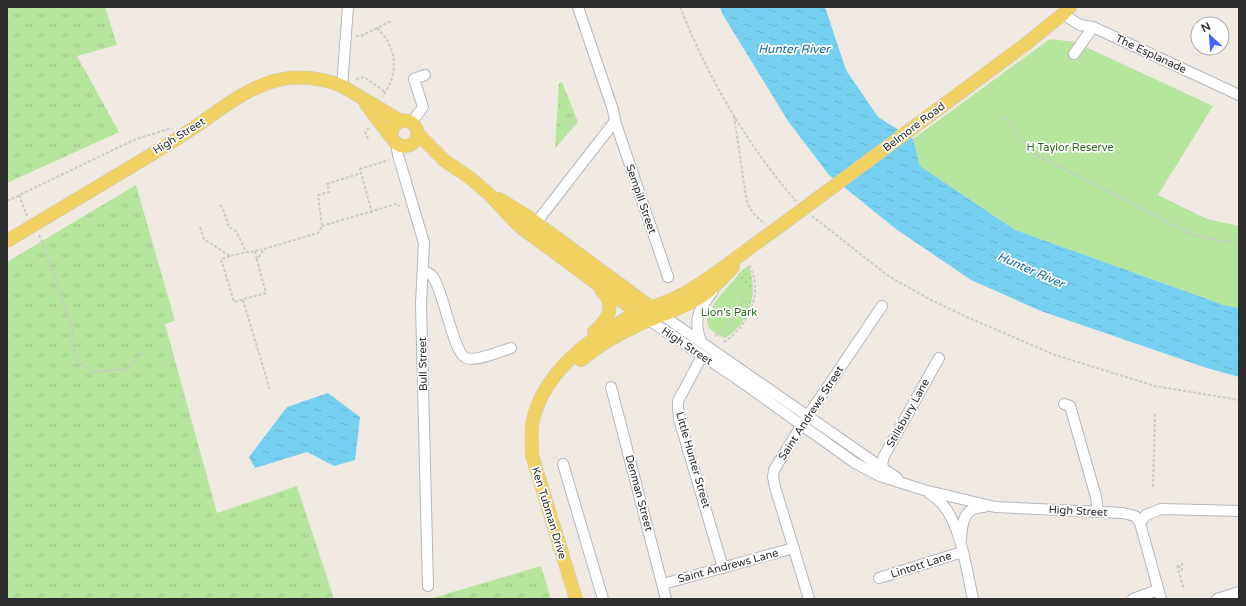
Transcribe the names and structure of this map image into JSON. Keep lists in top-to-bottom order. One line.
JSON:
{"streets":{"main road":["Belmore Road","High Street","Ken Tubman Drive"],"street":["The Esplanade","Sempill Street","Bull Street","Saint Andrews Street","Stillsbury Lane","Little Hunter Street","Denman Street","Lintott Lane","Saint Andrews Lane"]},"crossings":[["The Esplanade","Belmore Road"],["Belmore Road","High Street"],["Belmore Road","Ken Tubman Drive"],["High Street","Bull Street"],["High Street","Saint Andrews Street"],["High Street","Stillsbury Lane"],["High Street","Little Hunter Street"],["High Street","Ken Tubman Drive"],["Saint Andrews Street","Saint Andrews Lane"],["Little Hunter Street","Saint Andrews Lane"],["Denman Street","Saint Andrews Lane"]],"water":["Hunter River"],"parks":["H Taylor Reserve","Lion's Park"],"north":"top left"}
